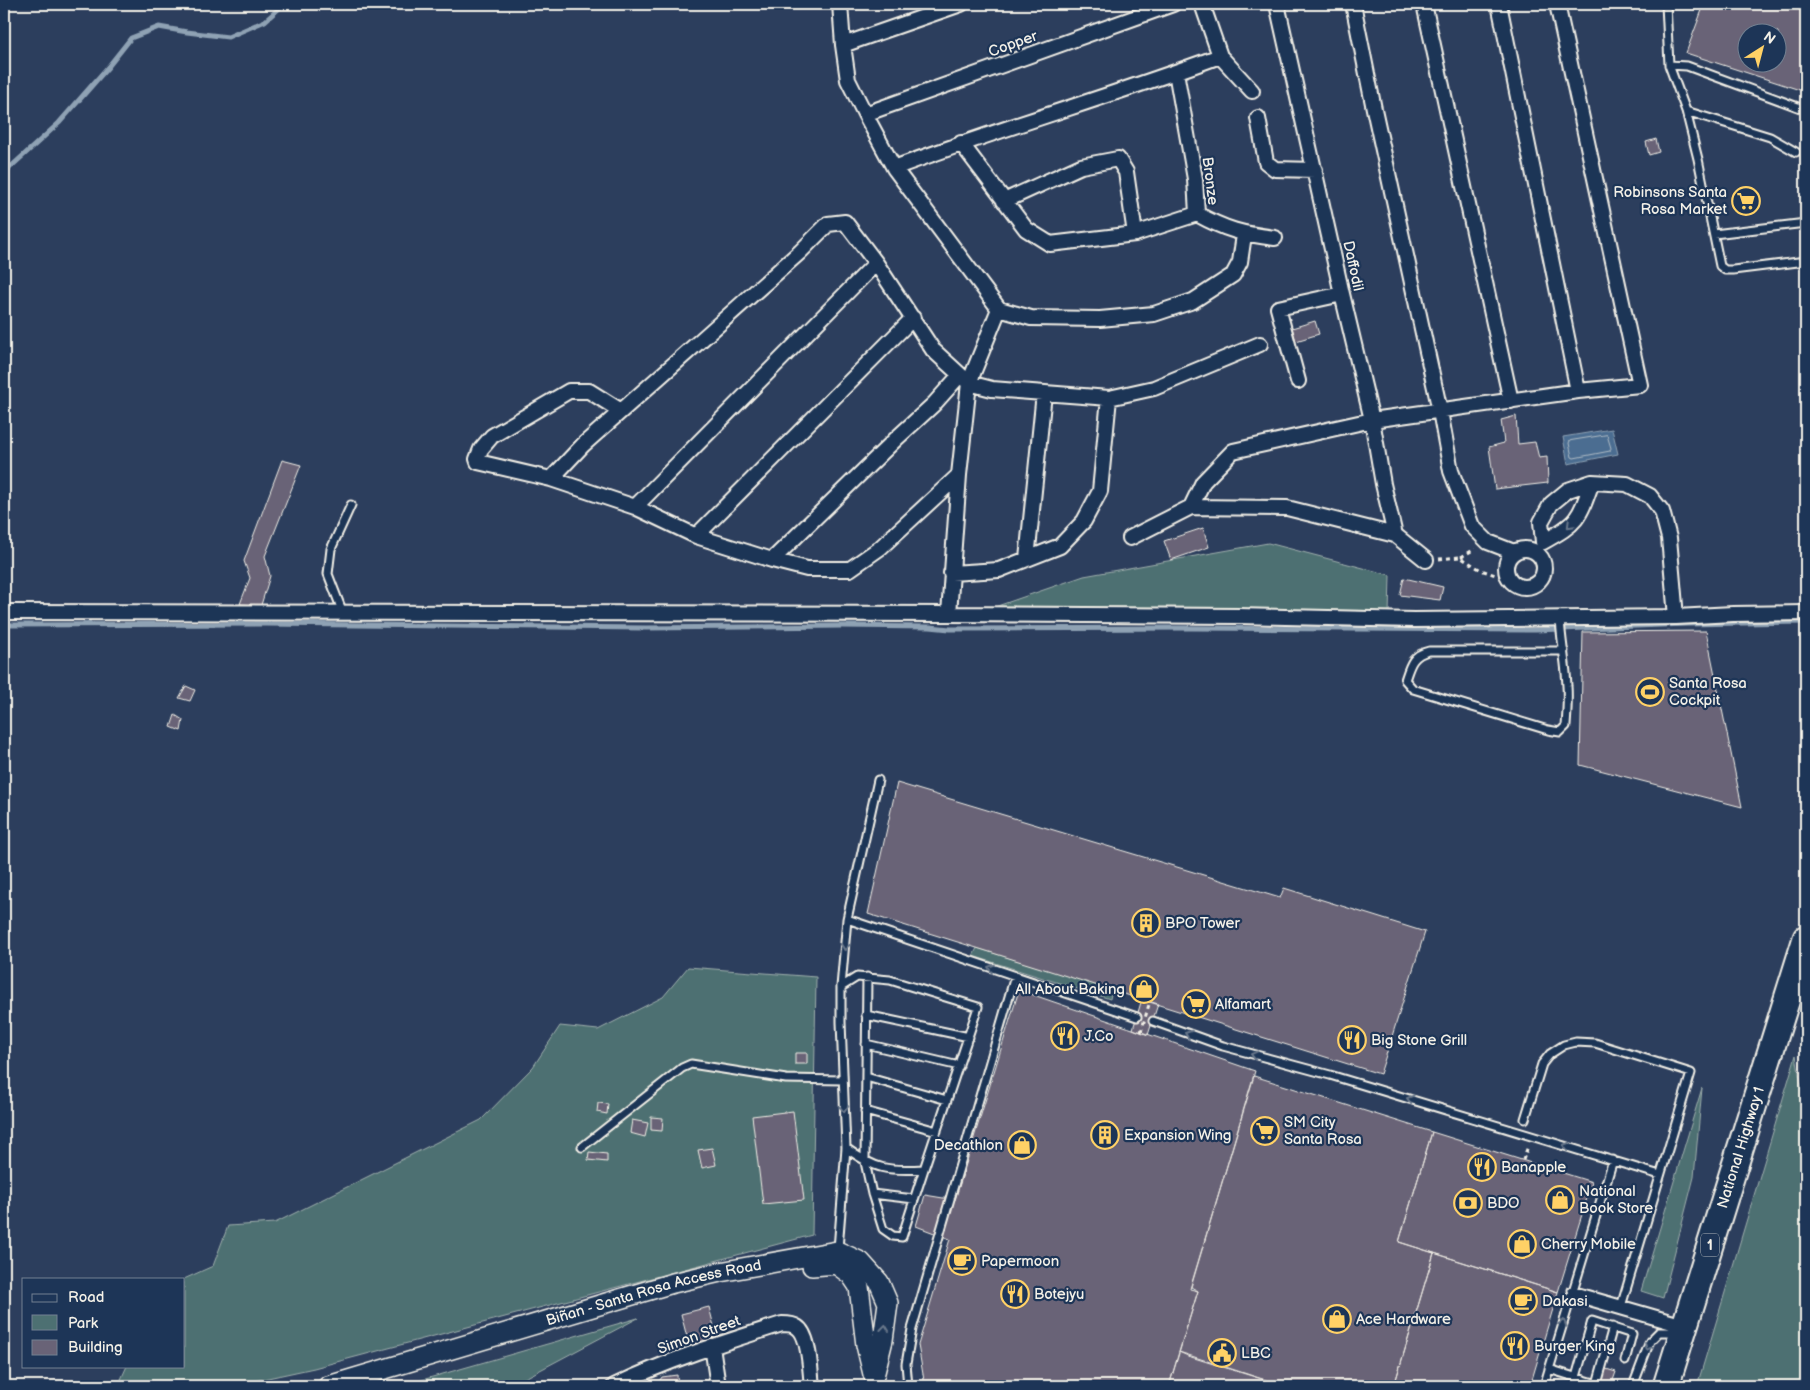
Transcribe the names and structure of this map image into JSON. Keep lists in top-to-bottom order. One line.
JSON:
{"streets":{"highway":["National Highway 1","1"],"main road":["Biñan - Santa Rosa Access Road"],"street":["Copper","Bronze","Daffodil","Simon Street"]},"places":{"supermarket":["Robinsons Santa Rosa Market","Alfamart","SM City Santa Rosa"],"sports":["Santa Rosa Cockpit"],"building":["BPO Tower","Expansion Wing"],"shop":["All About Baking","Decathlon","National Book Store","Cherry Mobile","Ace Hardware"],"restaurant":["J.Co","Big Stone Grill","Banapple","Botejyu","Burger King"],"bank":["BDO"],"cafe":["Papermoon","Dakasi"],"public building":["LBC"]},"legend":["Road","Park","Building"],"north":"top right"}
